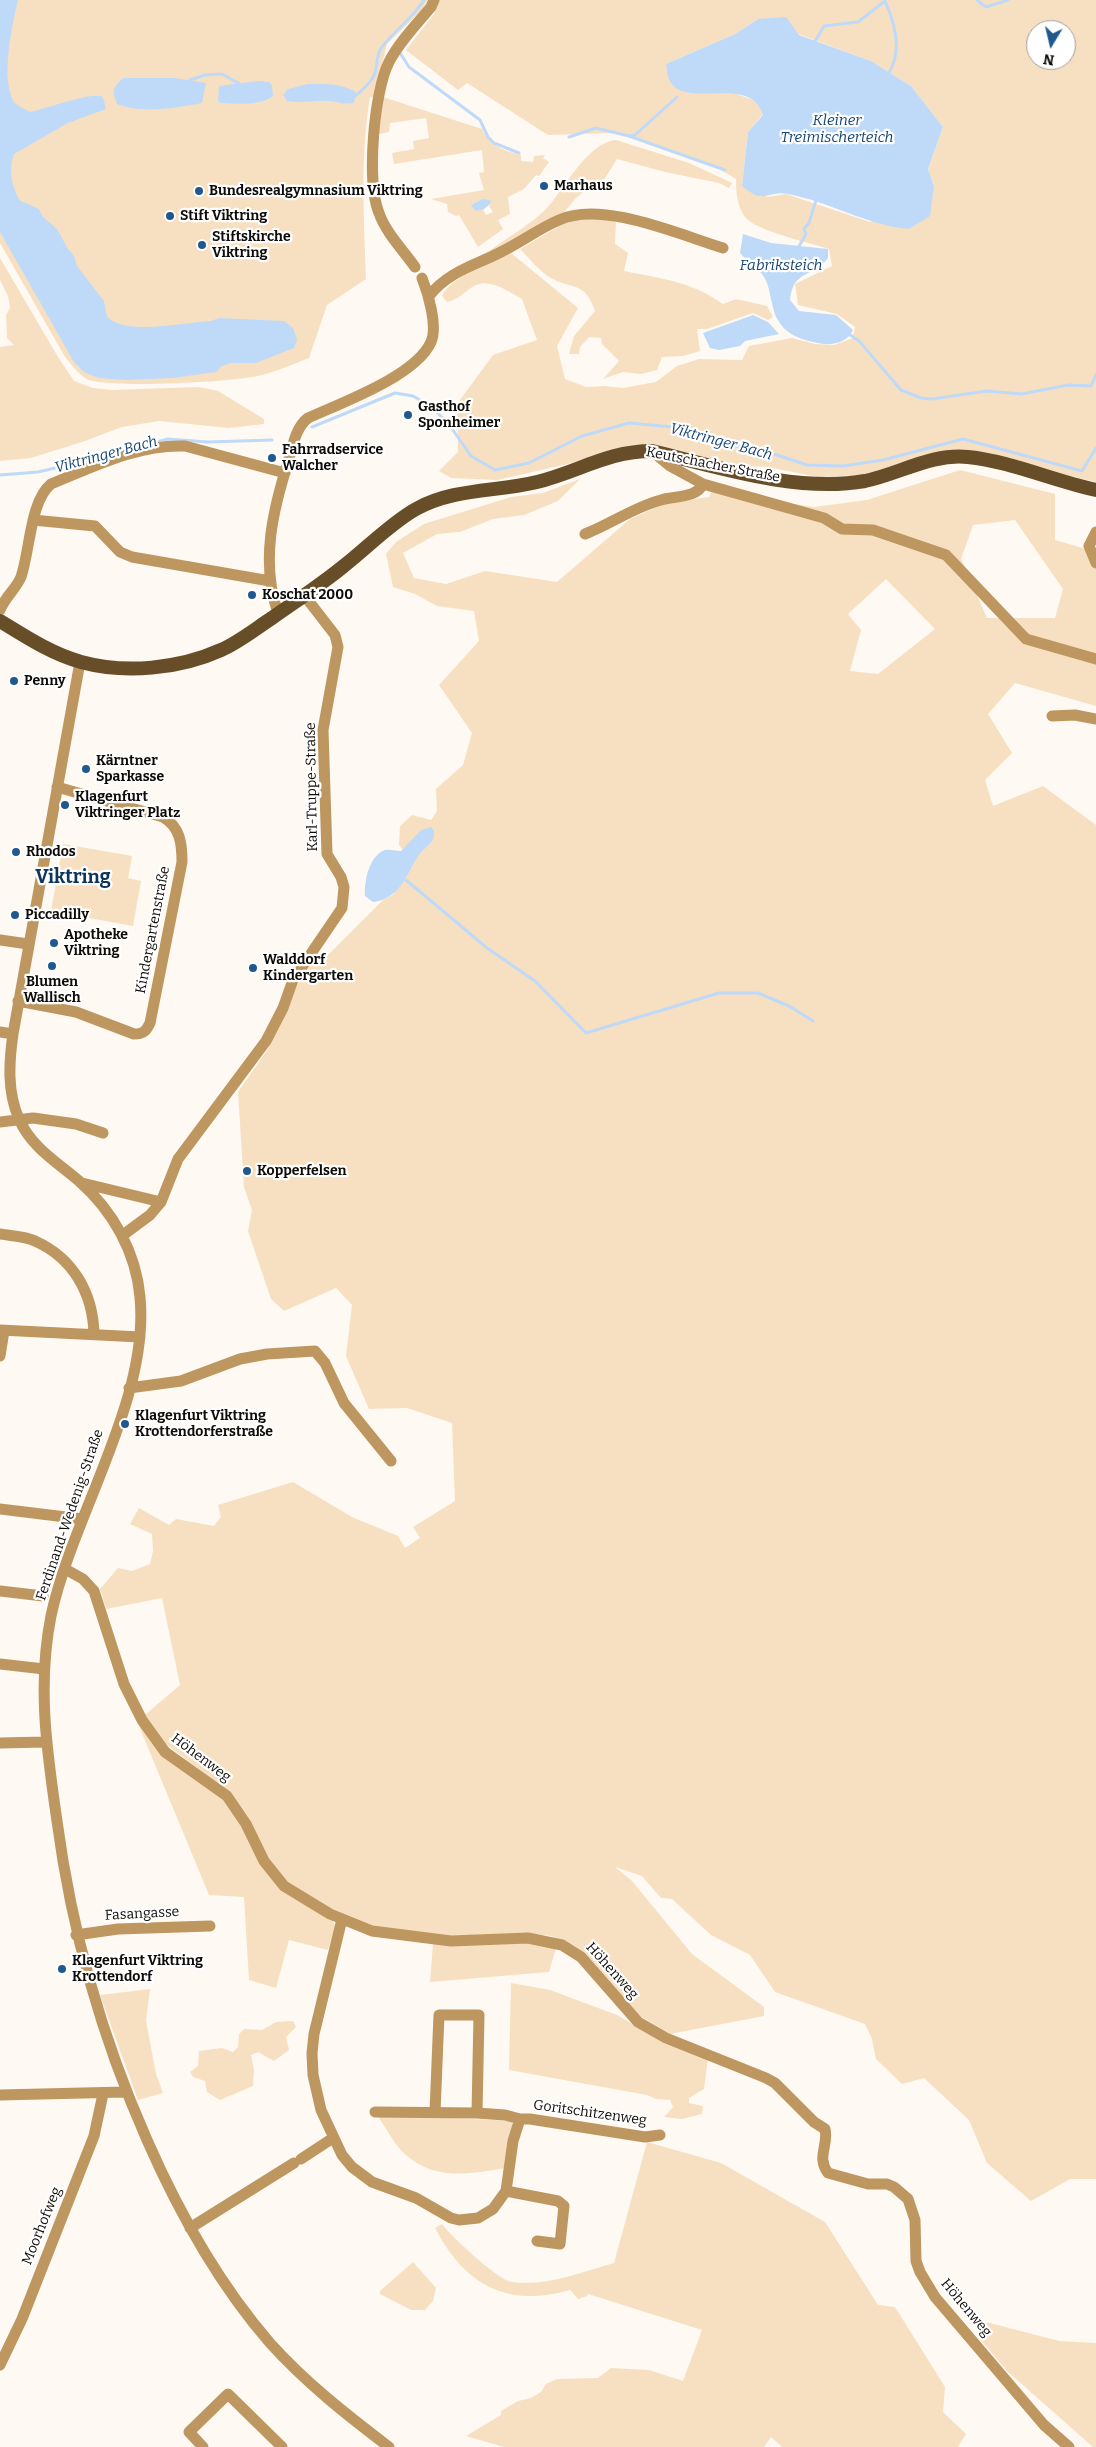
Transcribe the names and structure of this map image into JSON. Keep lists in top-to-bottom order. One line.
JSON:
{"streets":{"main road":["Keutschacher Straße"],"street":["Karl-Truppe-Straße","Kindergartenstraße","Ferdinand-Wedenig-Straße","Höhenweg","Fasangasse","Goritschitzenweg","Moorhofweg"]},"crossings":[["Keutschacher Straße","Karl-Truppe-Straße"],["Keutschacher Straße","Ferdinand-Wedenig-Straße"],["Karl-Truppe-Straße","Ferdinand-Wedenig-Straße"],["Kindergartenstraße","Ferdinand-Wedenig-Straße"],["Ferdinand-Wedenig-Straße","Höhenweg"],["Ferdinand-Wedenig-Straße","Fasangasse"],["Höhenweg","Goritschitzenweg"]],"districts":["Viktring"],"water":["Kleiner Treimischerteich","Fabriksteich","Viktringer Bach"],"places":["Marhaus","Bundesrealgymnasium Viktring","Stift Viktring","Stiftskirche Viktring","Gasthof Sponheimer","Fahrradservice Walcher","Koschat 2000","Penny","Kärntner Sparkasse","Klagenfurt Viktringer Platz","Rhodos","Piccadilly","Apotheke Viktring","Blumen Wallisch","Walddorf Kindergarten","Kopperfelsen","Klagenfurt Viktring Krottendorferstraße","Klagenfurt Viktring Krottendorf"],"north":"bottom"}
